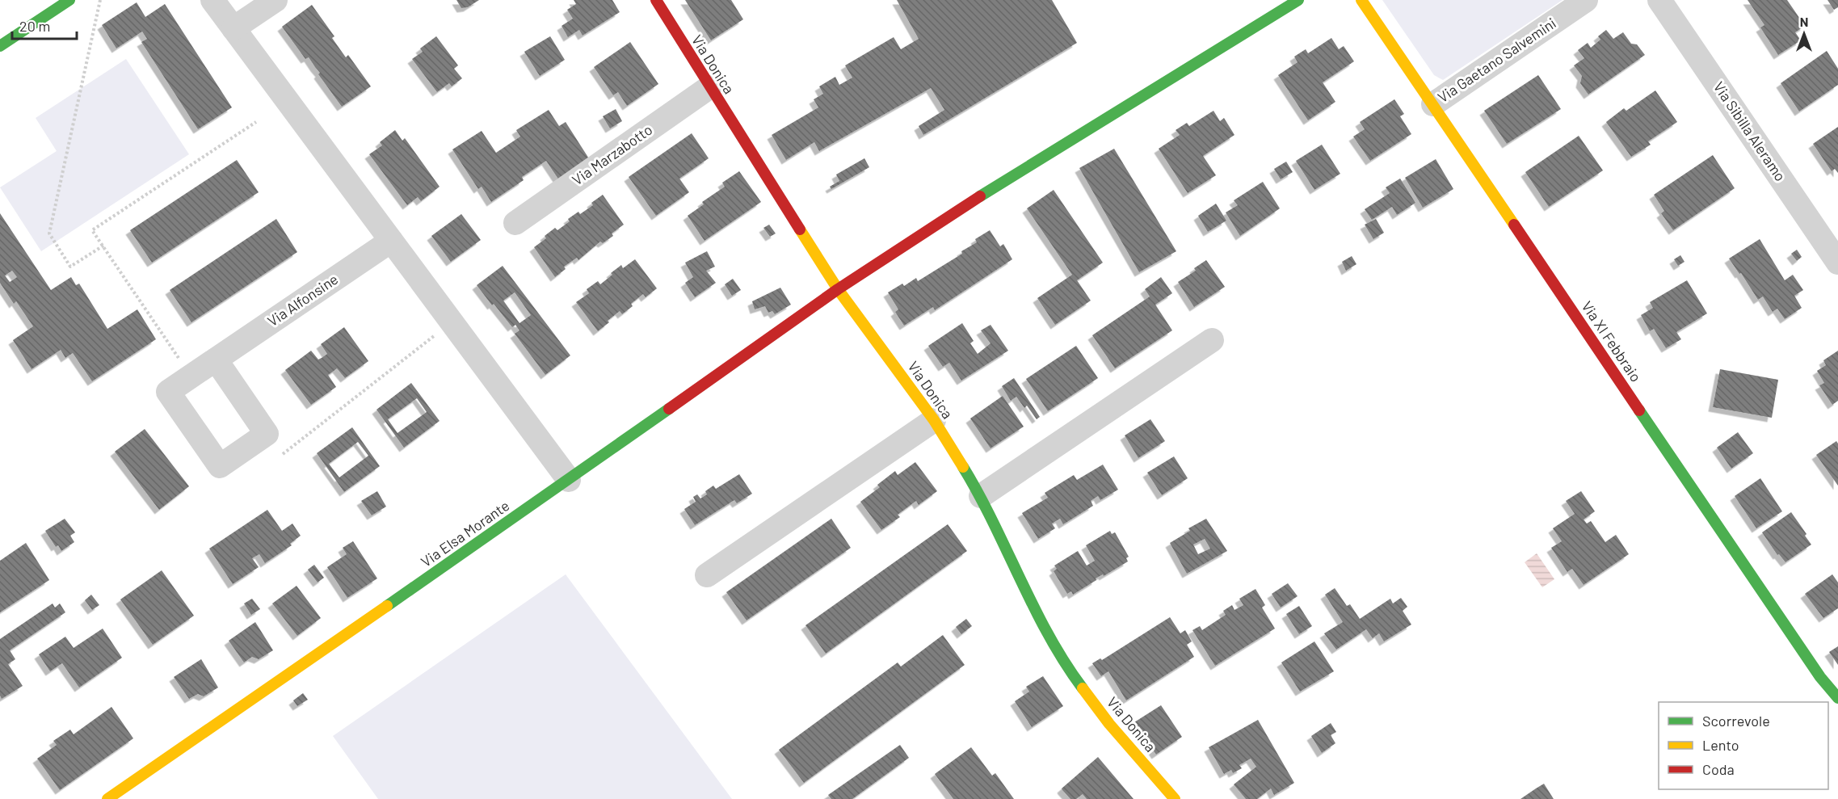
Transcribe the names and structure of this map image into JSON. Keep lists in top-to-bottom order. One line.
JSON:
{"streets":{"street":["Via Gaetano Salvemini","Via Donica","Via Sibilla Aleramo","Via Marzabotto","Via Alfonsine","Via XI Febbraio","Via Elsa Morante"]},"crossings":[["Via Gaetano Salvemini","Via XI Febbraio"],["Via Donica","Via Marzabotto"],["Via Donica","Via Elsa Morante"]],"legend":["Scorrevole","Lento","Coda"],"scale_bar":"20 m","north":"top"}
